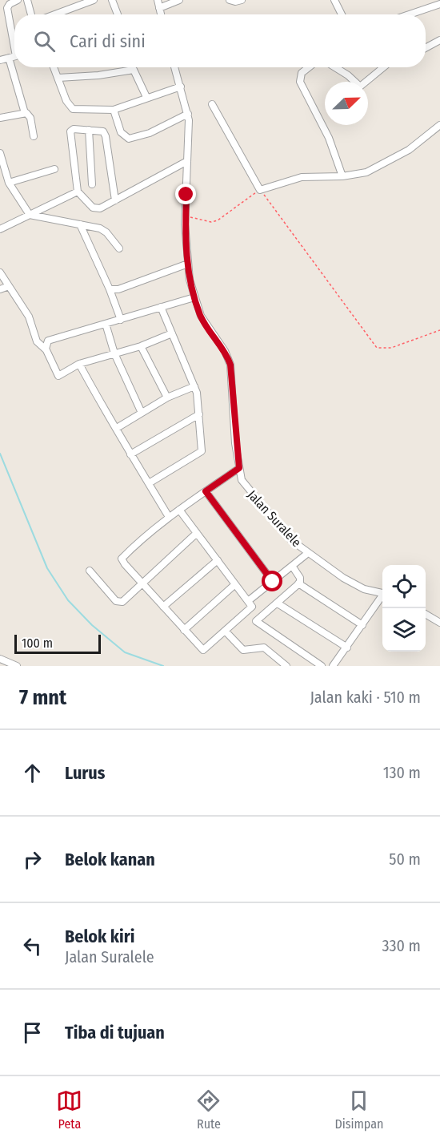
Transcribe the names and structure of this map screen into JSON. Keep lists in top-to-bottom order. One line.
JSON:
{"streets":{"street":["Jalan Suralele"]},"scale_bar":"100 m","north":"top right","page":{"search":"Cari di sini","scale":"100 m","heading":["7 mnt","Jalan kaki · 510 m"],"list":[["Lurus","130 m"],["Belok kanan","50 m"],["Belok kiri","Jalan Suralele","330 m"],"Tiba di tujuan"],"nav":["Peta","Rute","Disimpan"]}}
